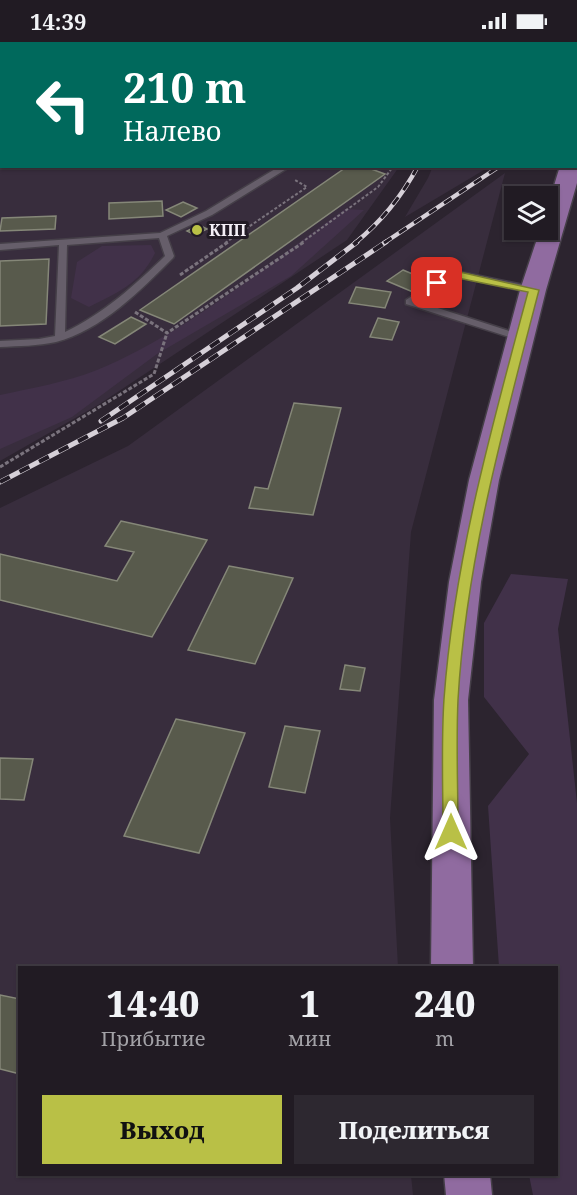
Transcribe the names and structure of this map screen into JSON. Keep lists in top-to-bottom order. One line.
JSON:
{"places":["КПП"],"page":{"status":"14:39","turn":["210 m","Налево"],"eta":["14:40","Прибытие","1","мин","240","m"],"buttons":["Выход","Поделиться"]}}
